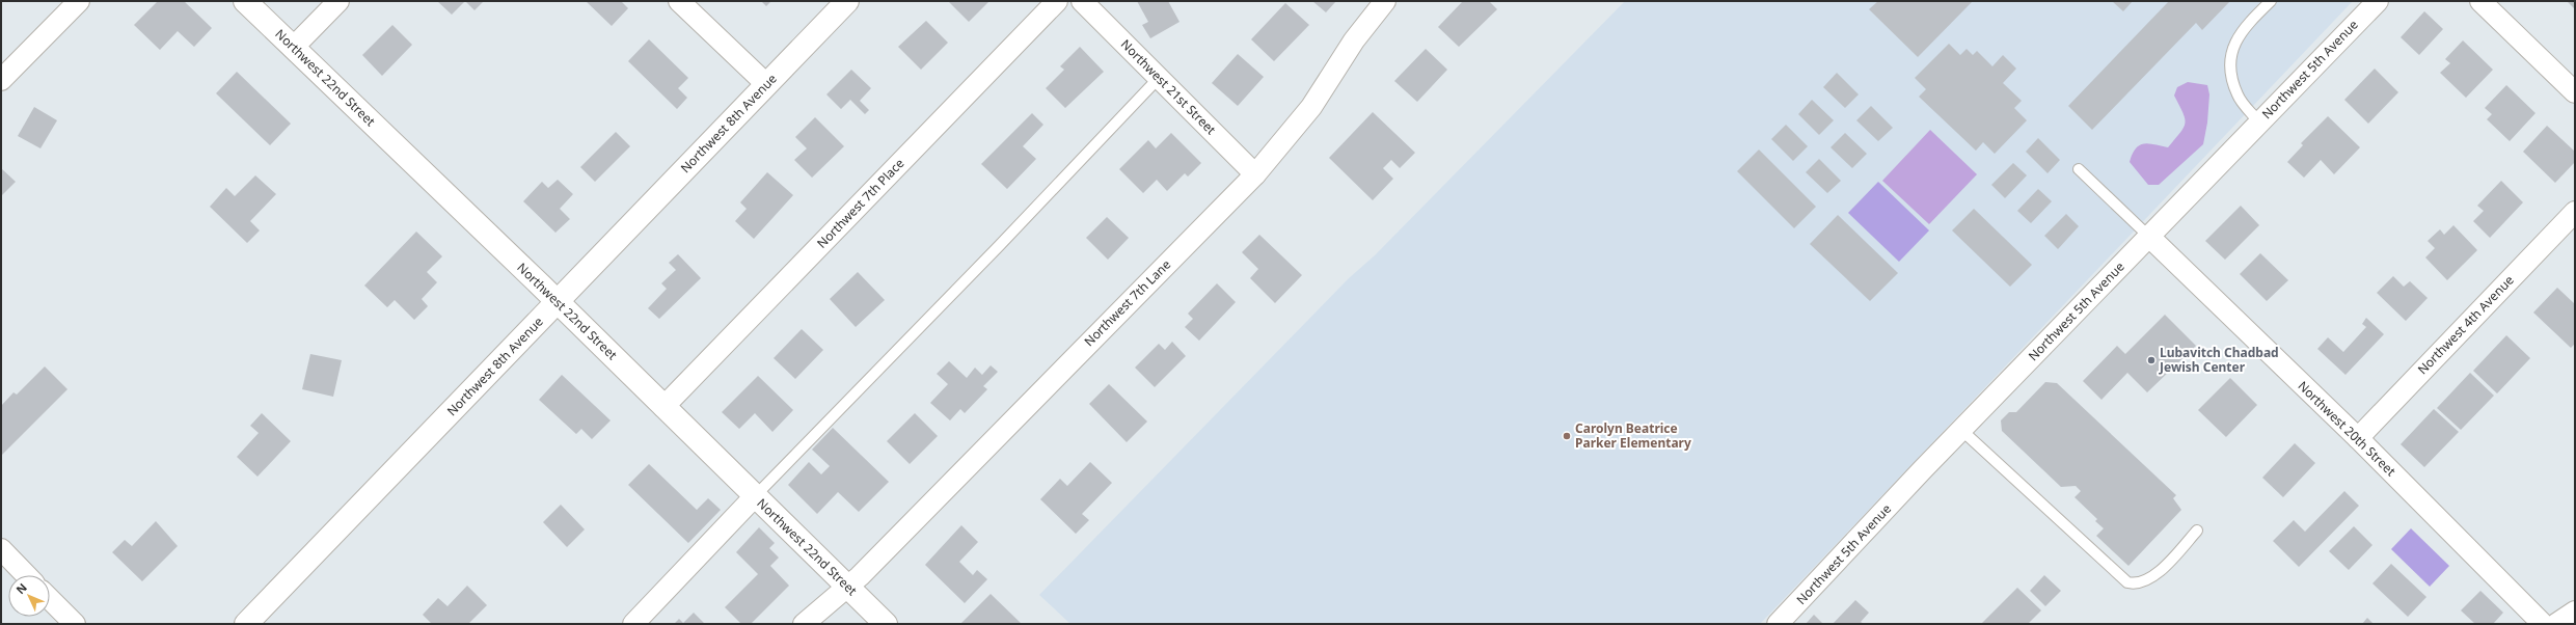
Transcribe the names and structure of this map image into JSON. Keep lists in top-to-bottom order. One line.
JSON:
{"streets":{"street":["Northwest 5th Avenue","Northwest 22nd Street","Northwest 21st Street","Northwest 8th Avenue","Northwest 7th Place","Northwest 7th Lane","Northwest 4th Avenue","Northwest 20th Street"]},"crossings":[["Northwest 5th Avenue","Northwest 20th Street"],["Northwest 22nd Street","Northwest 8th Avenue"],["Northwest 22nd Street","Northwest 7th Place"],["Northwest 22nd Street","Northwest 7th Lane"],["Northwest 21st Street","Northwest 7th Lane"],["Northwest 4th Avenue","Northwest 20th Street"]],"places":["Lubavitch Chadbad Jewish Center","Carolyn Beatrice Parker Elementary"],"north":"top left"}
